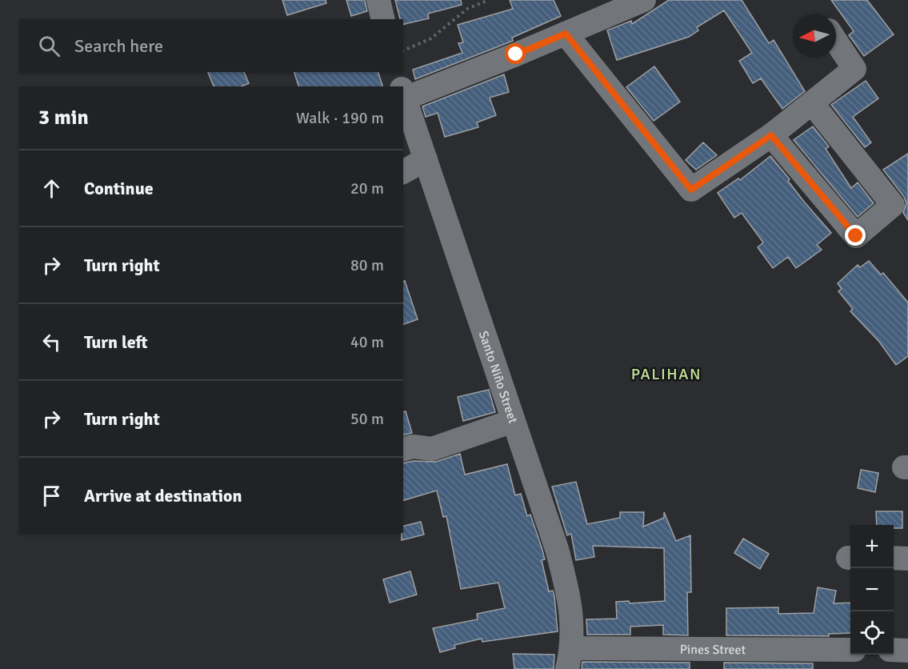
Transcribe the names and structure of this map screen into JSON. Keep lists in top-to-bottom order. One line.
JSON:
{"streets":{"street":["Santo Niño Street","Pines Street"]},"crossings":[["Santo Niño Street","Pines Street"]],"districts":["PALIHAN"],"north":"left","page":{"search":"Search here","heading":["3 min","Walk · 190 m"],"list":[["Continue","20 m"],["Turn right","80 m"],["Turn left","40 m"],["Turn right","50 m"],"Arrive at destination"],"map_buttons":["+","−"]}}
